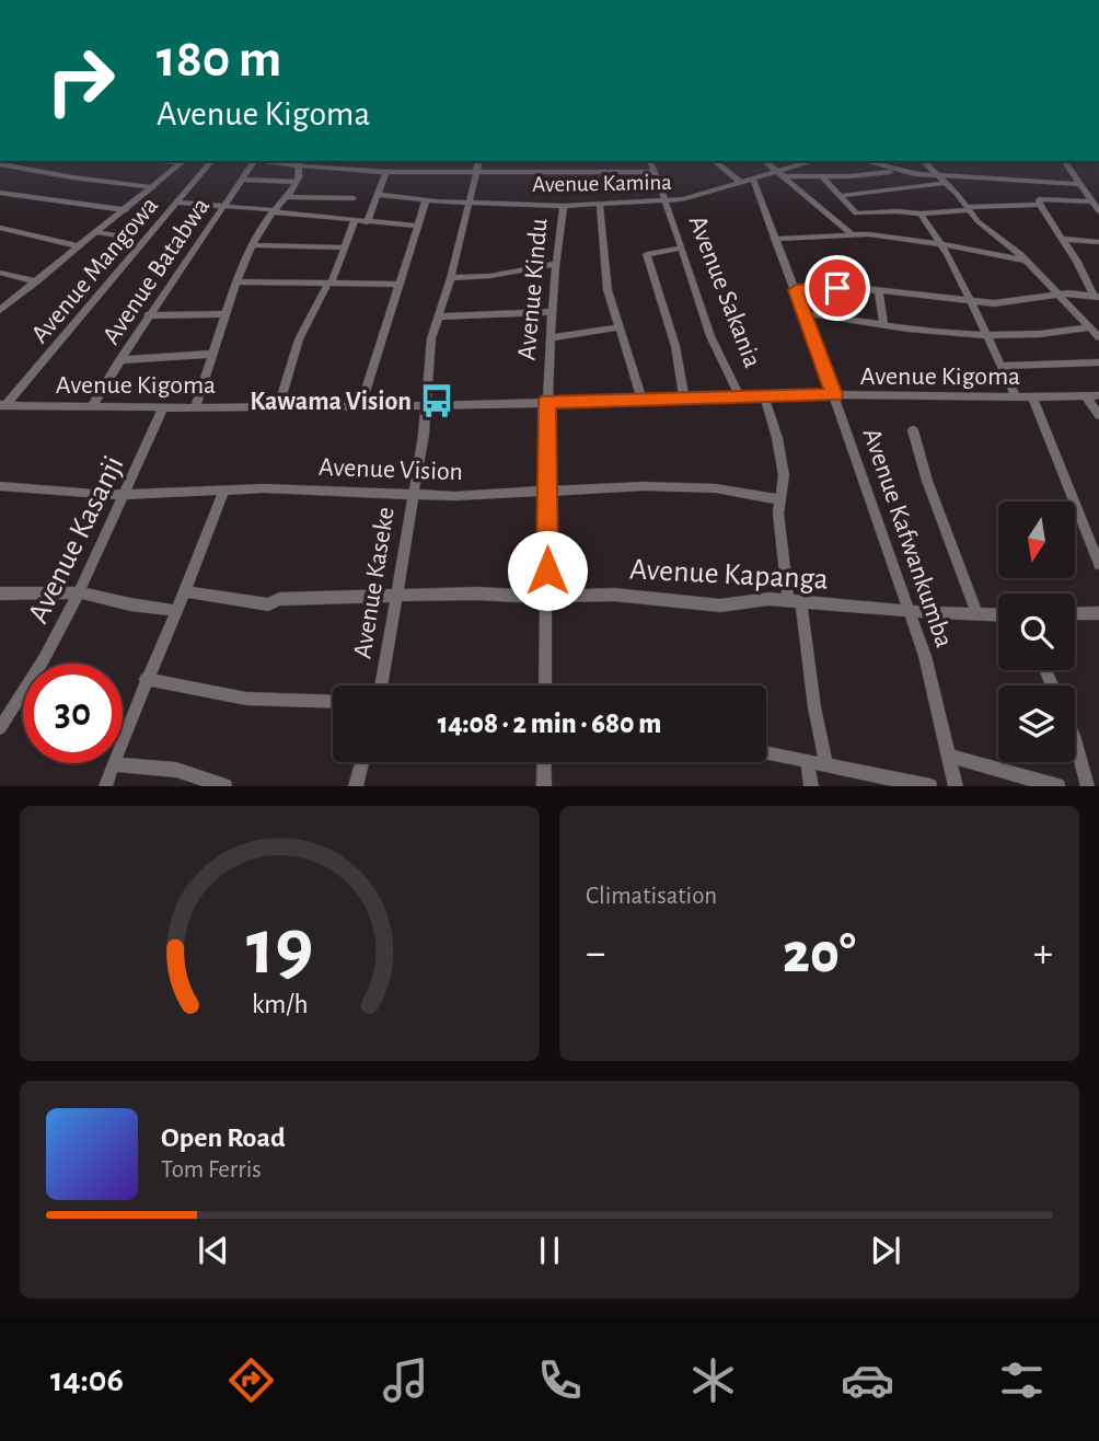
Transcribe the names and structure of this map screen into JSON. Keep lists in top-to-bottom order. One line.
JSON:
{"streets":{"street":["Avenue Kamina","Avenue Mangowa","Avenue Batabwa","Avenue Kindu","Avenue Sakania","Avenue Kigoma","Avenue Vision","Avenue Kafwankumba","Avenue Kasanji","Avenue Kapanga","Avenue Kaseke"]},"crossings":[["Avenue Kamina","Avenue Kindu"],["Avenue Kamina","Avenue Sakania"],["Avenue Kamina","Avenue Kafwankumba"],["Avenue Kamina","Avenue Kaseke"],["Avenue Mangowa","Avenue Kigoma"],["Avenue Batabwa","Avenue Kigoma"],["Avenue Kindu","Avenue Kigoma"],["Avenue Kindu","Avenue Vision"],["Avenue Kindu","Avenue Kapanga"],["Avenue Sakania","Avenue Kigoma"],["Avenue Sakania","Avenue Vision"],["Avenue Sakania","Avenue Kapanga"],["Avenue Kigoma","Avenue Kafwankumba"],["Avenue Kigoma","Avenue Kasanji"],["Avenue Kigoma","Avenue Kaseke"],["Avenue Vision","Avenue Kasanji"],["Avenue Vision","Avenue Kaseke"],["Avenue Kafwankumba","Avenue Kapanga"],["Avenue Kapanga","Avenue Kaseke"]],"places":{"bus stop":["Kawama Vision"]},"north":"bottom","page":{"turn":["180 m","Avenue Kigoma"],"limit":"30","trip":"14:08 · 2 min · 680 m","tile":"Climatisation","heat":["−","20°","+"],"song":["Open Road","Tom Ferris"],"tabs":"14:06","gauge":["19","km/h"]}}
